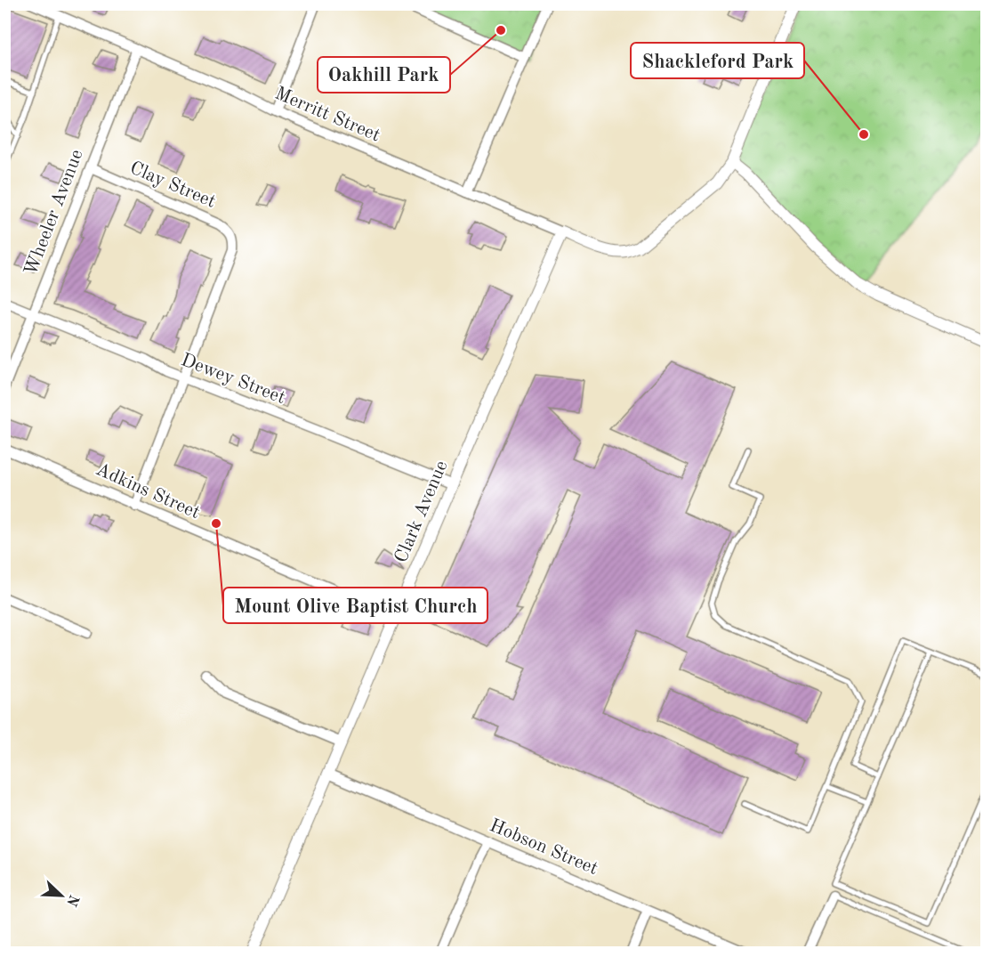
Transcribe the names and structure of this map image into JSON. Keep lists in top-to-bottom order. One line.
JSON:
{"streets":{"street":["Merritt Street","Clay Street","Wheeler Avenue","Dewey Street","Adkins Street","Clark Avenue","Hobson Street"]},"crossings":[["Merritt Street","Wheeler Avenue"],["Merritt Street","Clark Avenue"],["Clay Street","Wheeler Avenue"],["Clay Street","Dewey Street"],["Wheeler Avenue","Dewey Street"],["Dewey Street","Clark Avenue"],["Adkins Street","Clark Avenue"],["Clark Avenue","Hobson Street"]],"places":["Oakhill Park","Shackleford Park","Mount Olive Baptist Church"],"north":"bottom right"}
